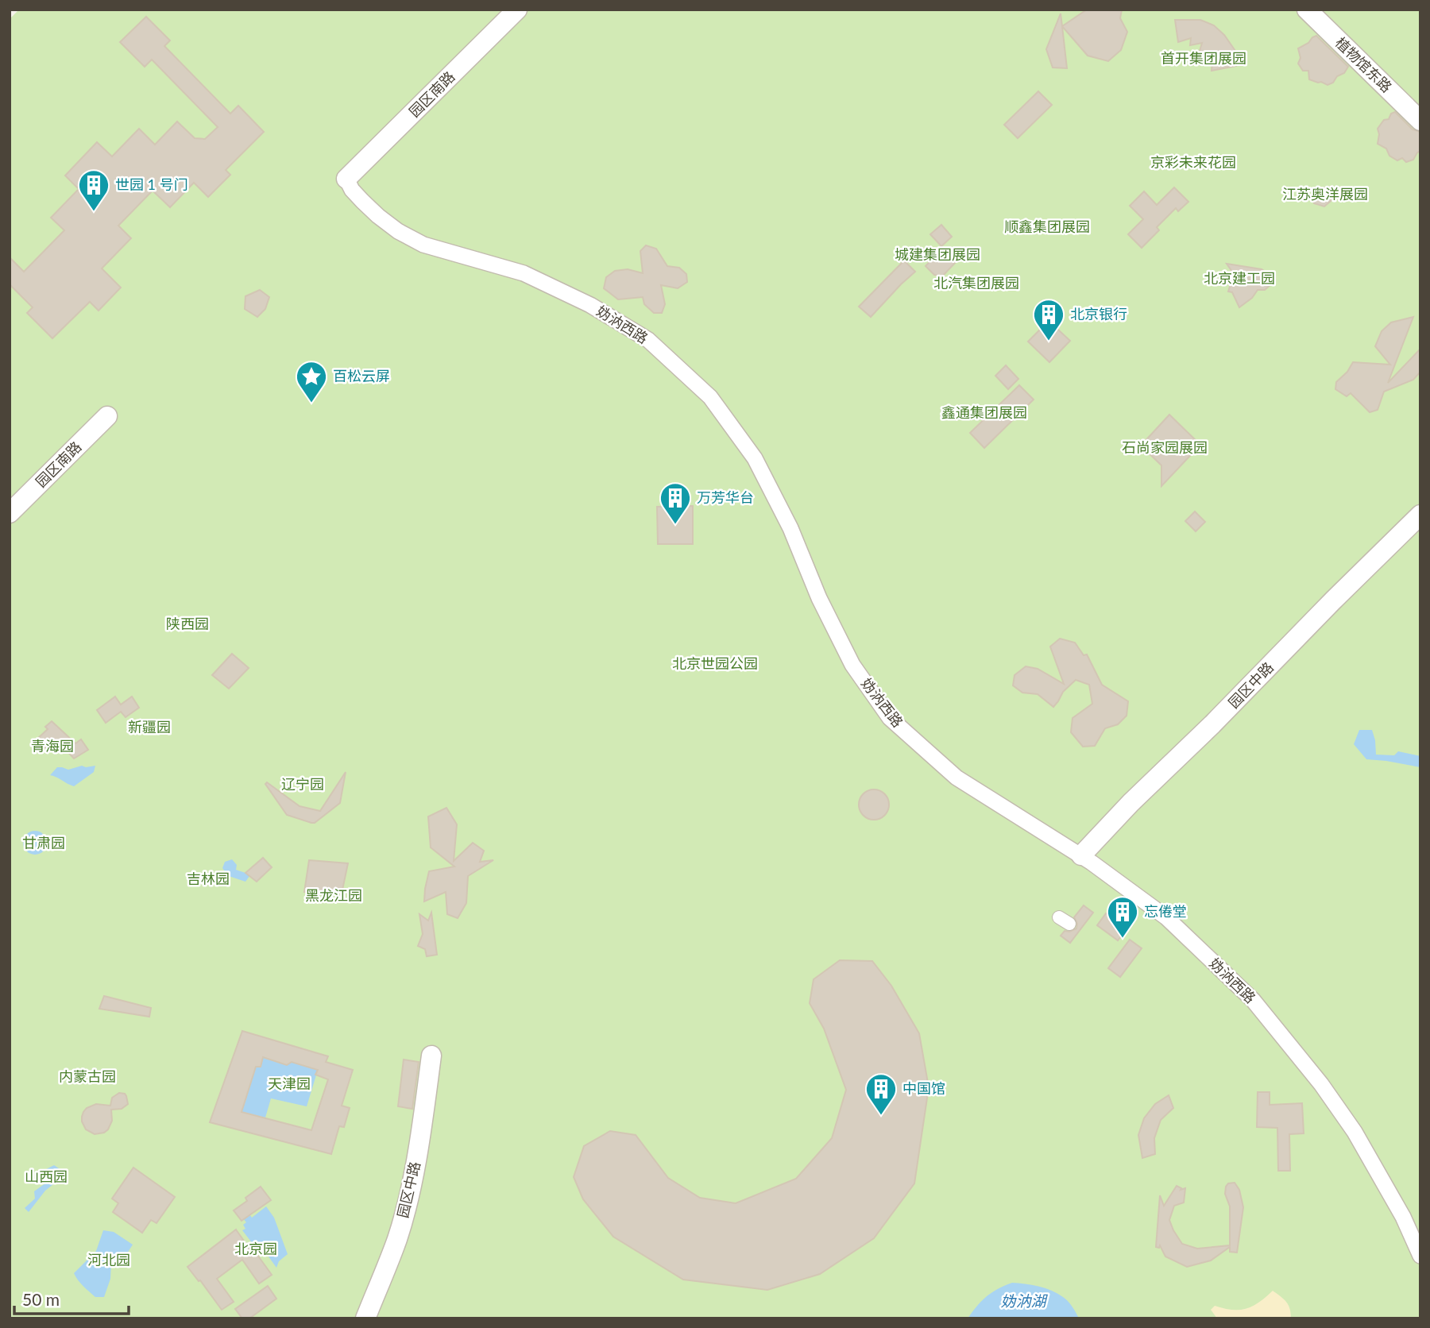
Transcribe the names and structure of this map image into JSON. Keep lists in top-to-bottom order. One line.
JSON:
{"streets":{"street":["植物馆东路","园区南路","妫汭西路","园区中路"]},"crossings":[["园区南路","妫汭西路"],["妫汭西路","园区中路"]],"water":["妫汭湖"],"parks":["首开集团展园","京彩未来花园","江苏奥洋展园","顺鑫集团展园","城建集团展园","北京建工园","北汽集团展园","鑫通集团展园","石尚家园展园","陕西园","北京世园公园","新疆园","青海园","辽宁园","甘肃园","吉林园","黑龙江园","内蒙古园","天津园","山西园","北京园","河北园"],"places":{"building":["世园 1 号门","北京银行","万芳华台","忘倦堂","中国馆"],"place":["百松云屏"]},"scale_bar":"50 m"}
